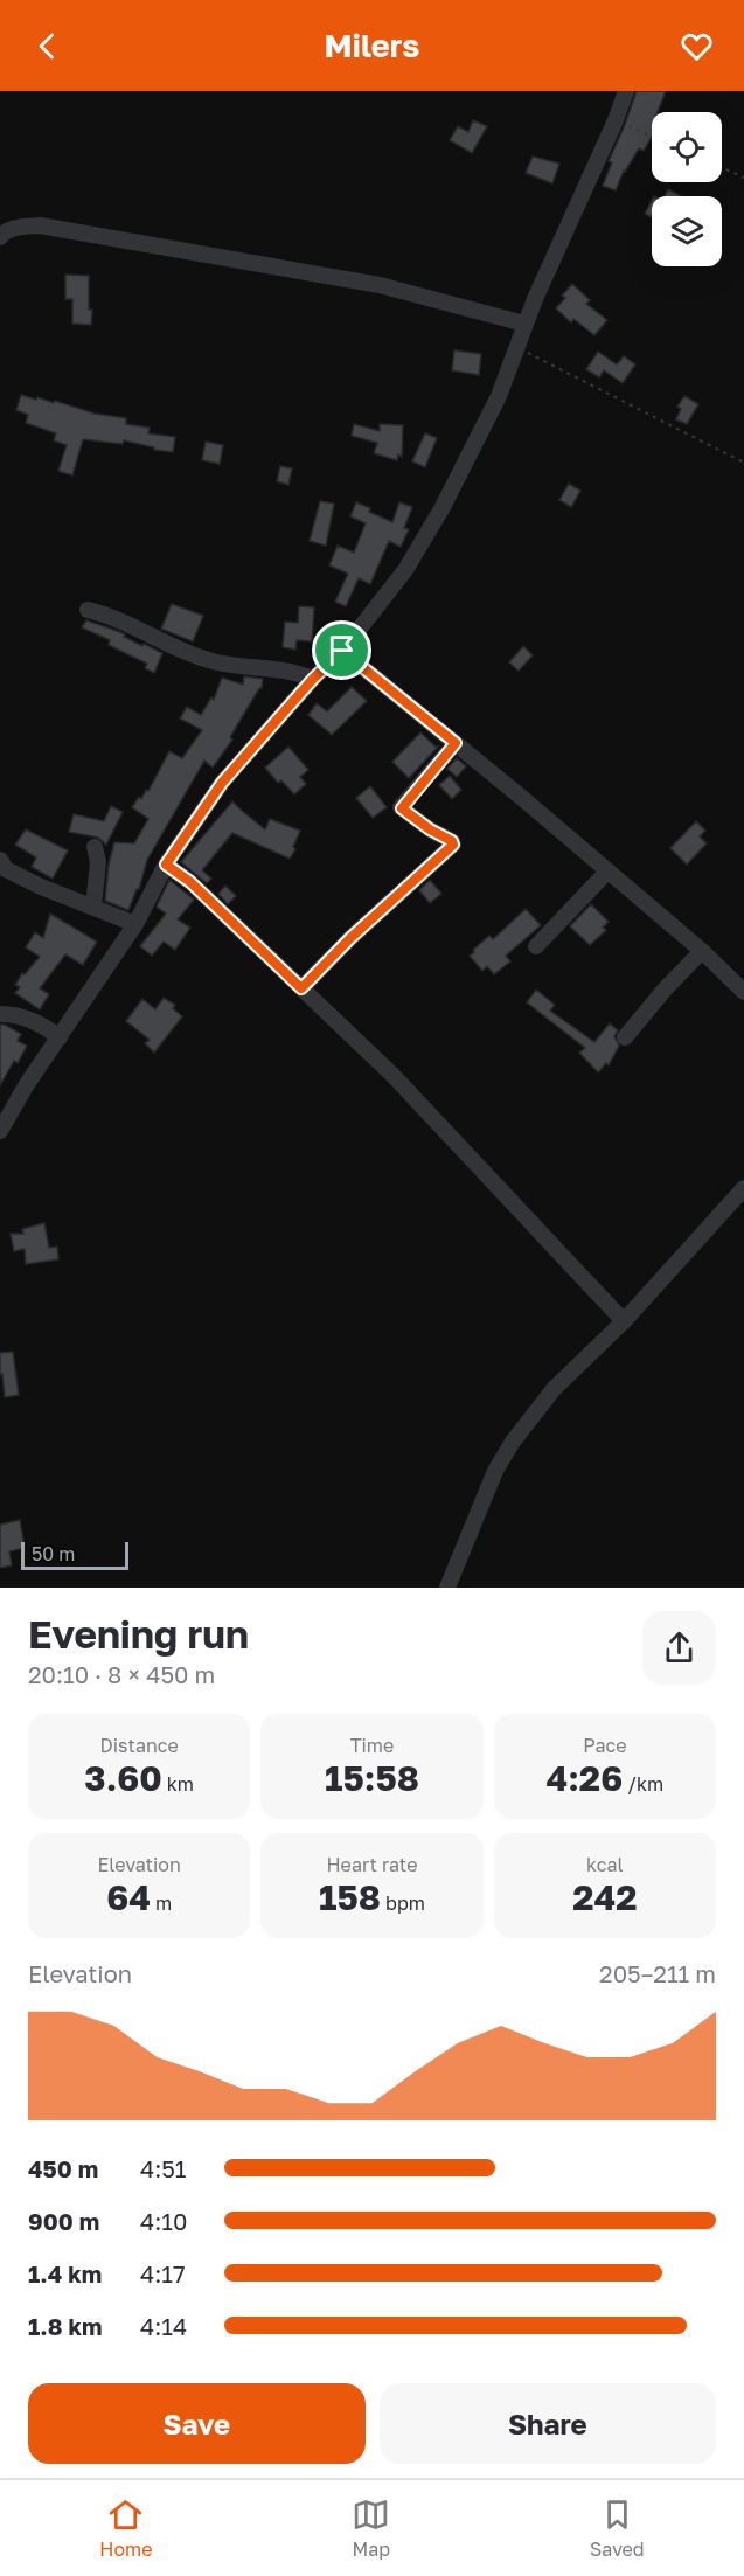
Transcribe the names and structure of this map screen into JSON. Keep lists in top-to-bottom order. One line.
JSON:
{"scale_bar":"50 m","page":{"header":"Milers","scale":"50 m","heading":["Evening run","20:10 · 8 × 450 m"],"stats":[["Distance","3.60 km"],["Time","15:58"],["Pace","4:26 /km"],["Elevation","64 m"],["Heart rate","158 bpm"],["kcal","242"]],"chart":["Elevation","205–211 m"],"list":[{"name":"450 m","note":"4:51"},{"name":"900 m","note":"4:10"},{"name":"1.4 km","note":"4:17"},{"name":"1.8 km","note":"4:14"}],"buttons":["Save","Share"],"tabs":["Home","Map","Saved"]}}
